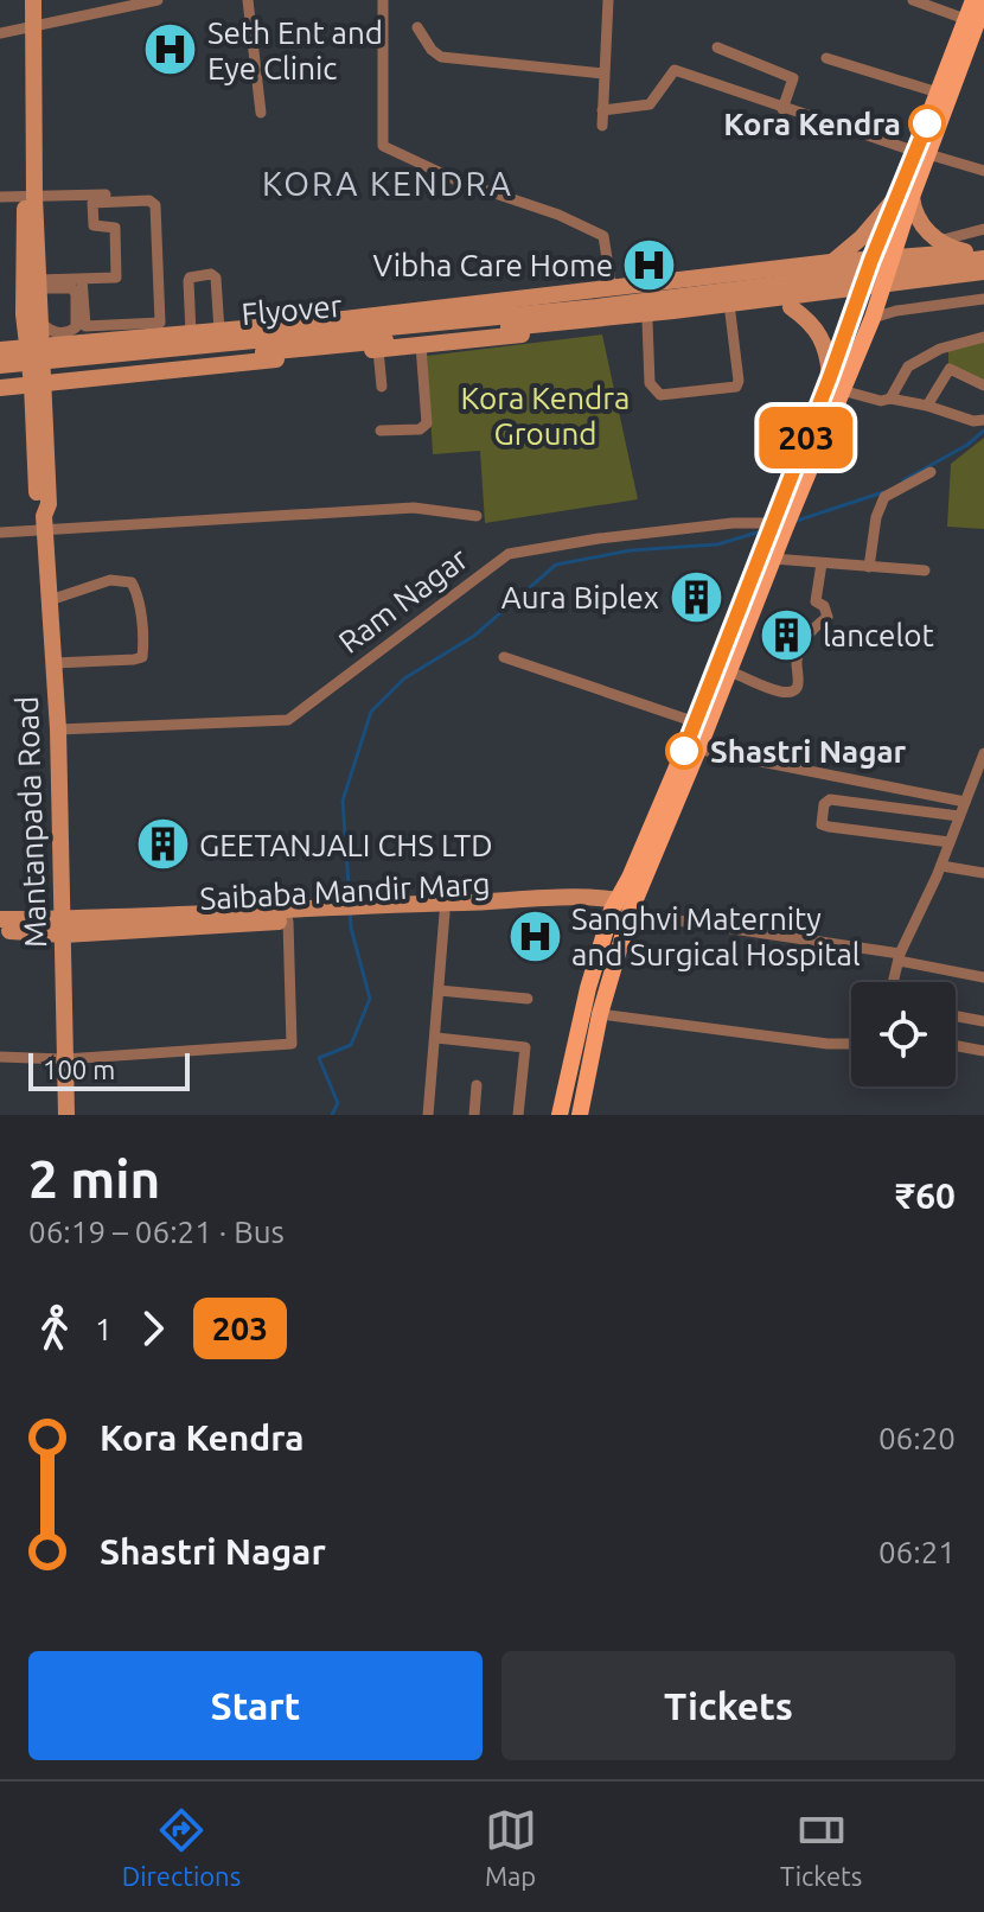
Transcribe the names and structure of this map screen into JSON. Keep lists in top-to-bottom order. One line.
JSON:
{"streets":{"main road":["Flyover","Mantanpada Road","Saibaba Mandir Marg"],"street":["Ram Nagar"]},"crossings":[["Ram Nagar","Mantanpada Road"],["Mantanpada Road","Saibaba Mandir Marg"]],"districts":["KORA KENDRA"],"parks":["Kora Kendra Ground"],"places":{"hospital":["Seth Ent and Eye Clinic","Vibha Care Home","Sanghvi Maternity and Surgical Hospital"],"other":["Kora Kendra","Shastri Nagar"],"building":["Aura Biplex","lancelot","GEETANJALI CHS LTD"]},"lines":["bus line 203"],"scale_bar":"100 m","page":{"on_map":"203","scale":"100 m","heading":["2 min","06:19 – 06:21 · Bus","₹60"],"legs":["1","203"],"list":[{"name":"Kora Kendra","value":"06:20"},{"name":"Shastri Nagar","value":"06:21"}],"buttons":["Start","Tickets"],"tabs":["Directions","Map","Tickets"]}}
